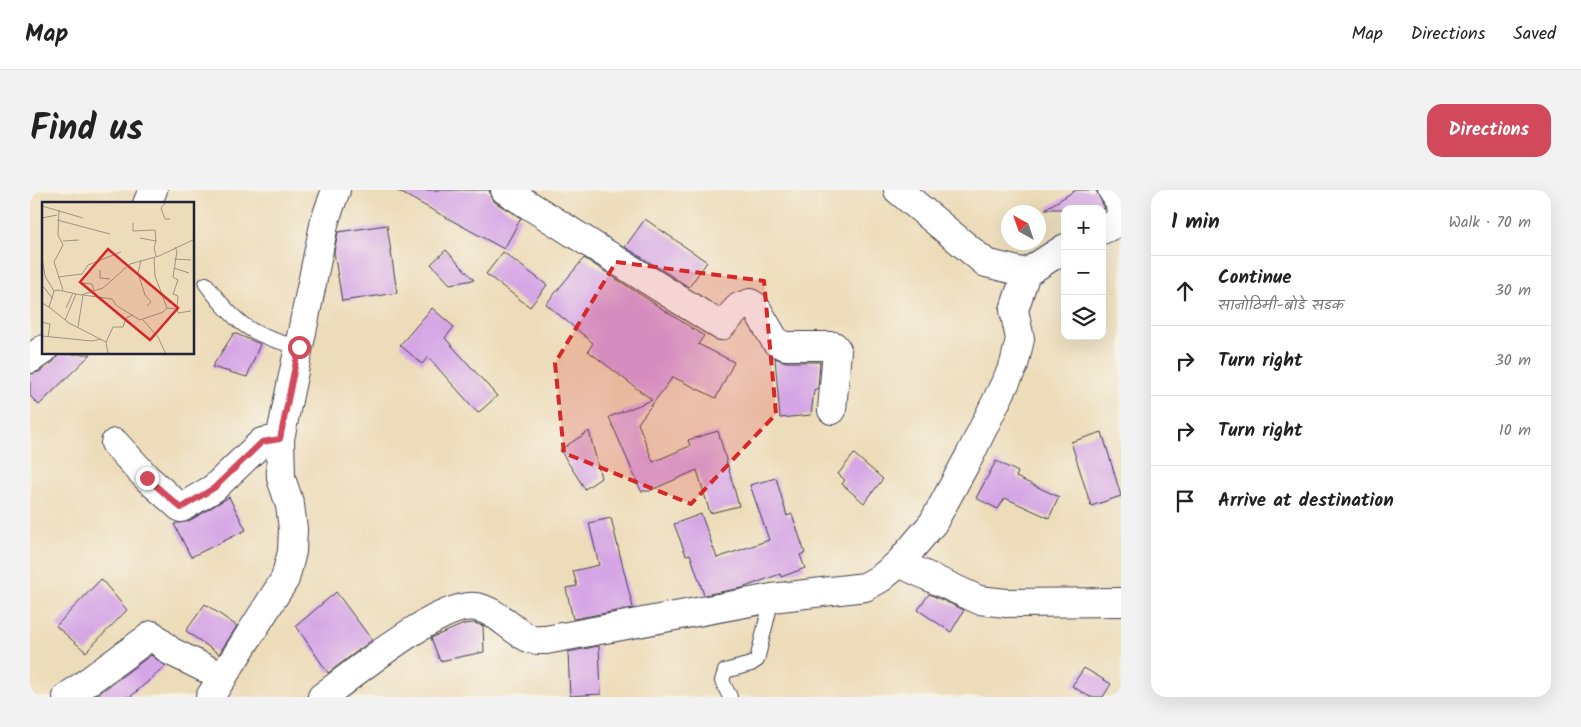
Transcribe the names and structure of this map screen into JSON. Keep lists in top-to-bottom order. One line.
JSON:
{"north":"top left","page":{"header":"Map","nav":["Map","Directions","Saved"],"title":"Find us","buttons":"Directions","heading":["1 min","Walk · 70 m"],"map_buttons":["+","−"],"list":[["Continue","सानोठिमी-बोडे सडक","30 m"],["Turn right","30 m"],["Turn right","10 m"],"Arrive at destination"]}}
